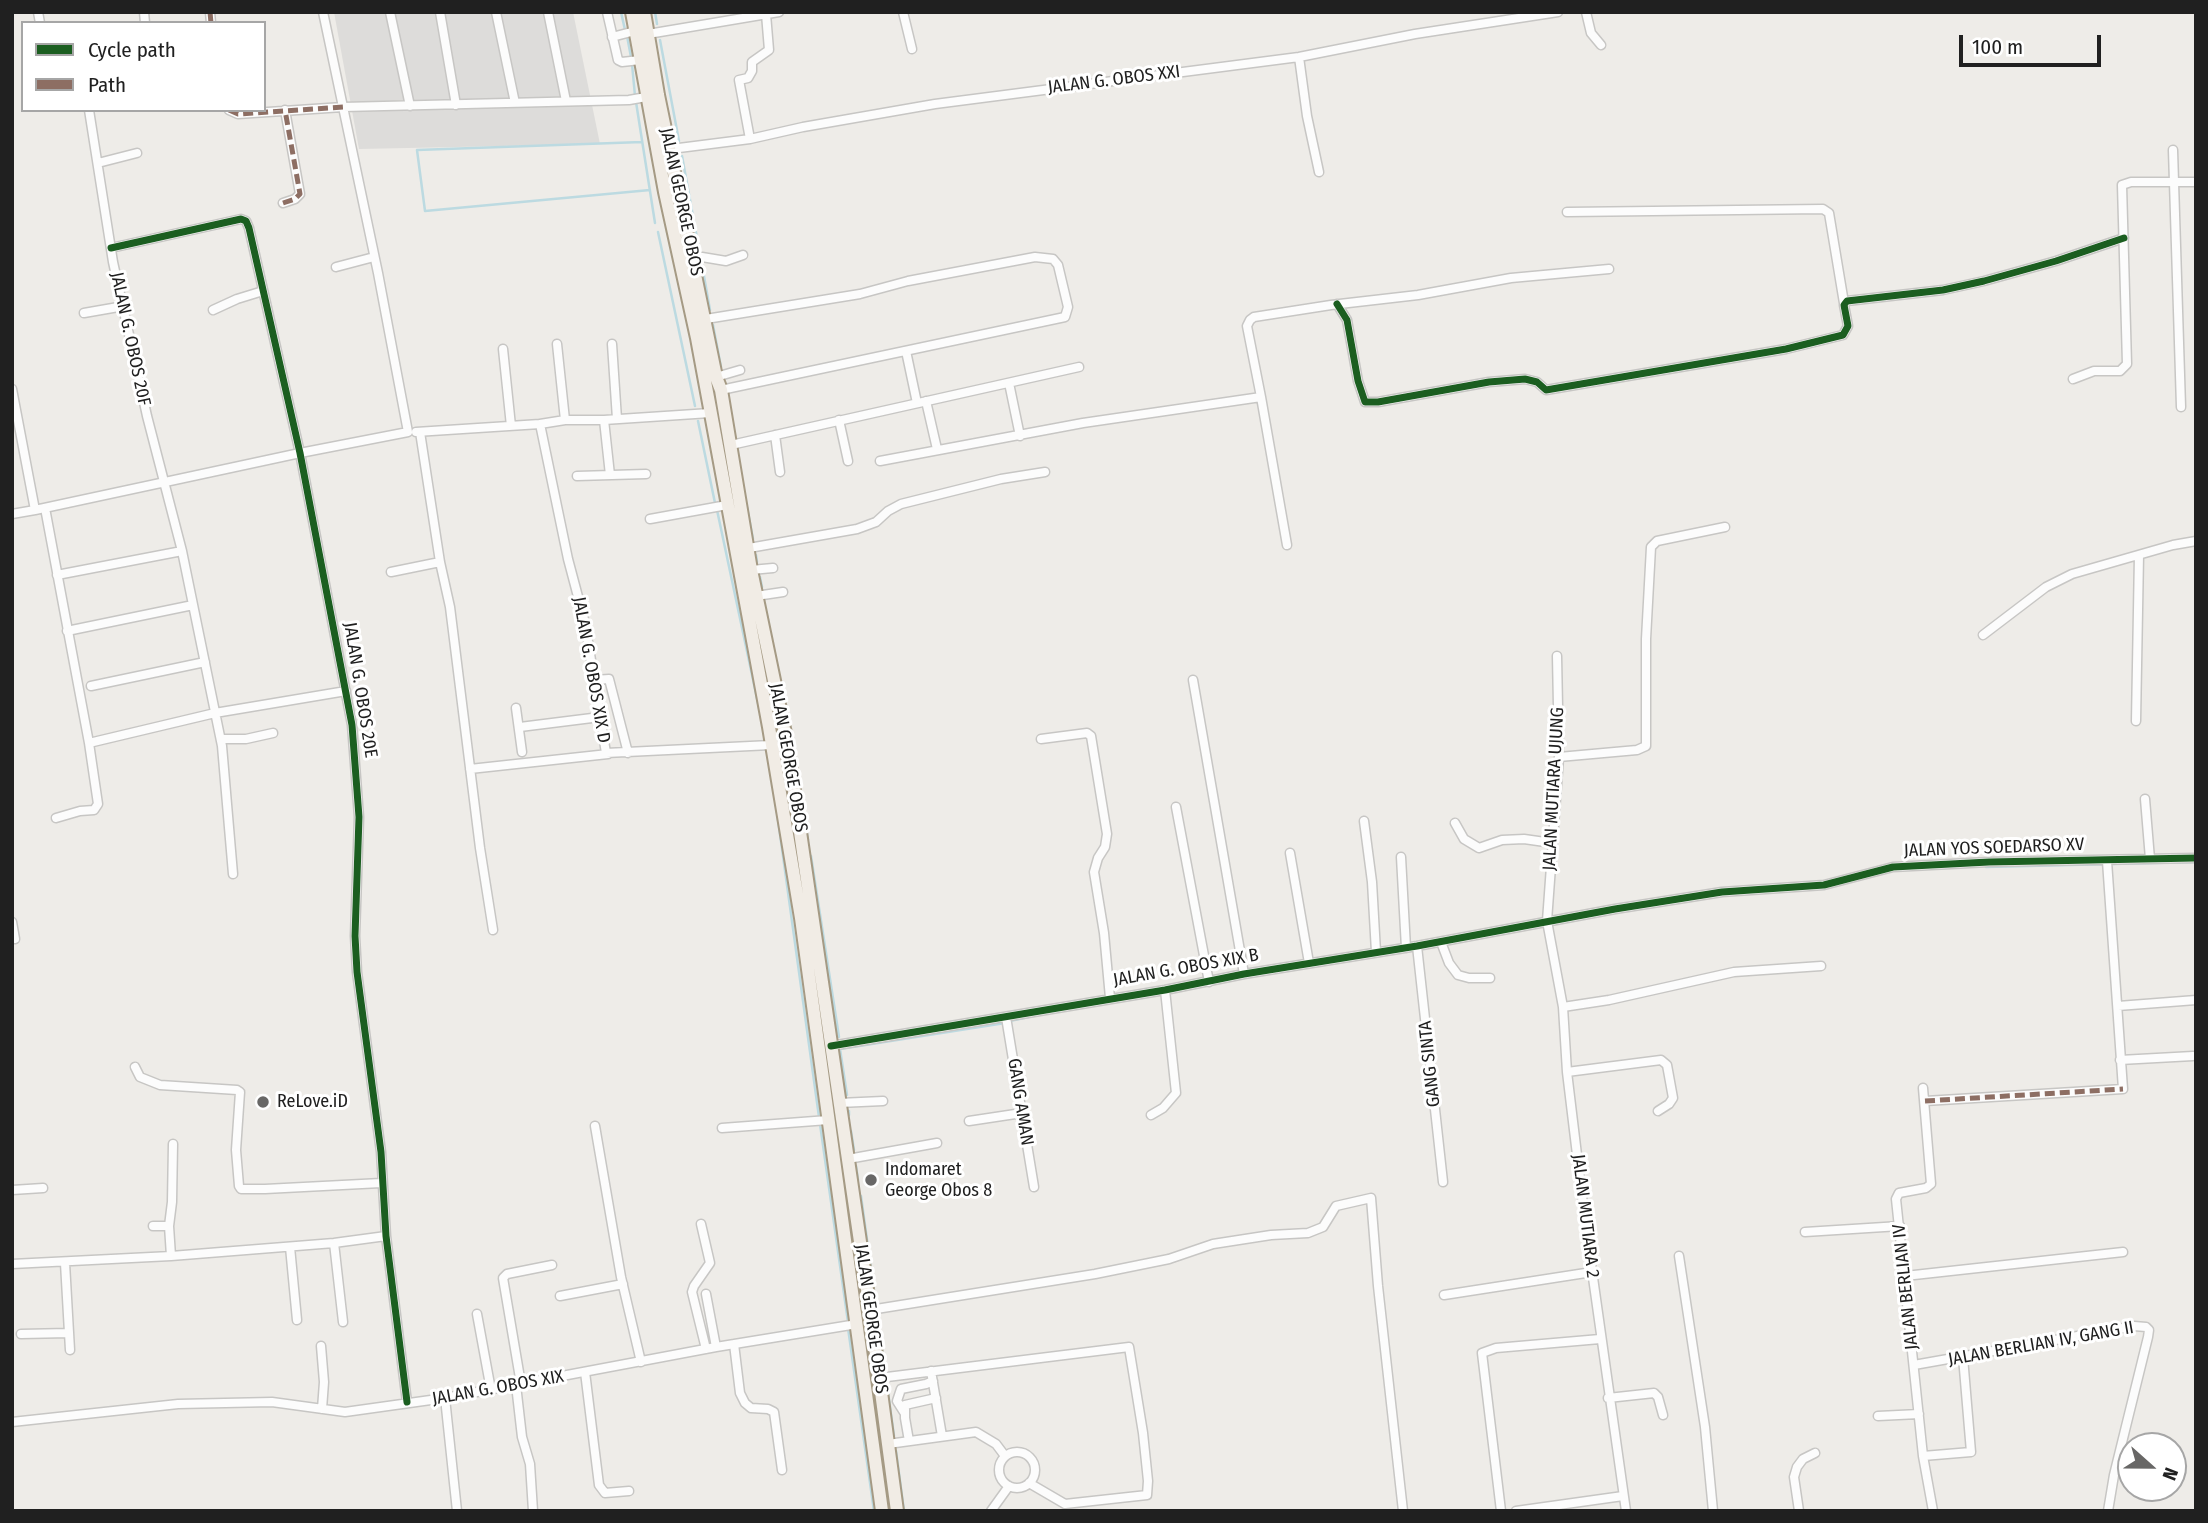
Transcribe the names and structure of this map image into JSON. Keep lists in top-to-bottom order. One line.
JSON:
{"streets":{"main road":["JALAN GEORGE OBOS"],"street":["JALAN G. OBOS XXI","JALAN G. OBOS 20F","JALAN G. OBOS XIX D","JALAN G. OBOS 20E","JALAN MUTIARA UJUNG","JALAN YOS SOEDARSO XV","JALAN G. OBOS XIX B","GANG SINTA","GANG AMAN","JALAN MUTIARA 2","JALAN BERLIAN IV","JALAN BERLIAN IV, GANG II","JALAN G. OBOS XIX"]},"crossings":[["JALAN G. OBOS XXI","JALAN GEORGE OBOS"],["JALAN GEORGE OBOS","JALAN G. OBOS XIX D"],["JALAN GEORGE OBOS","JALAN G. OBOS XIX B"],["JALAN GEORGE OBOS","JALAN G. OBOS XIX"],["JALAN G. OBOS 20F","JALAN G. OBOS 20E"],["JALAN G. OBOS 20E","JALAN G. OBOS XIX"],["JALAN MUTIARA UJUNG","JALAN YOS SOEDARSO XV"],["JALAN MUTIARA UJUNG","JALAN G. OBOS XIX B"],["JALAN MUTIARA UJUNG","JALAN MUTIARA 2"],["JALAN YOS SOEDARSO XV","JALAN G. OBOS XIX B"],["JALAN YOS SOEDARSO XV","JALAN MUTIARA 2"],["JALAN G. OBOS XIX B","GANG SINTA"],["JALAN G. OBOS XIX B","GANG AMAN"],["JALAN G. OBOS XIX B","JALAN MUTIARA 2"],["JALAN BERLIAN IV","JALAN BERLIAN IV, GANG II"]],"places":["ReLove.iD","Indomaret George Obos 8"],"legend":["Cycle path","Path"],"scale_bar":"100 m","north":"right"}
